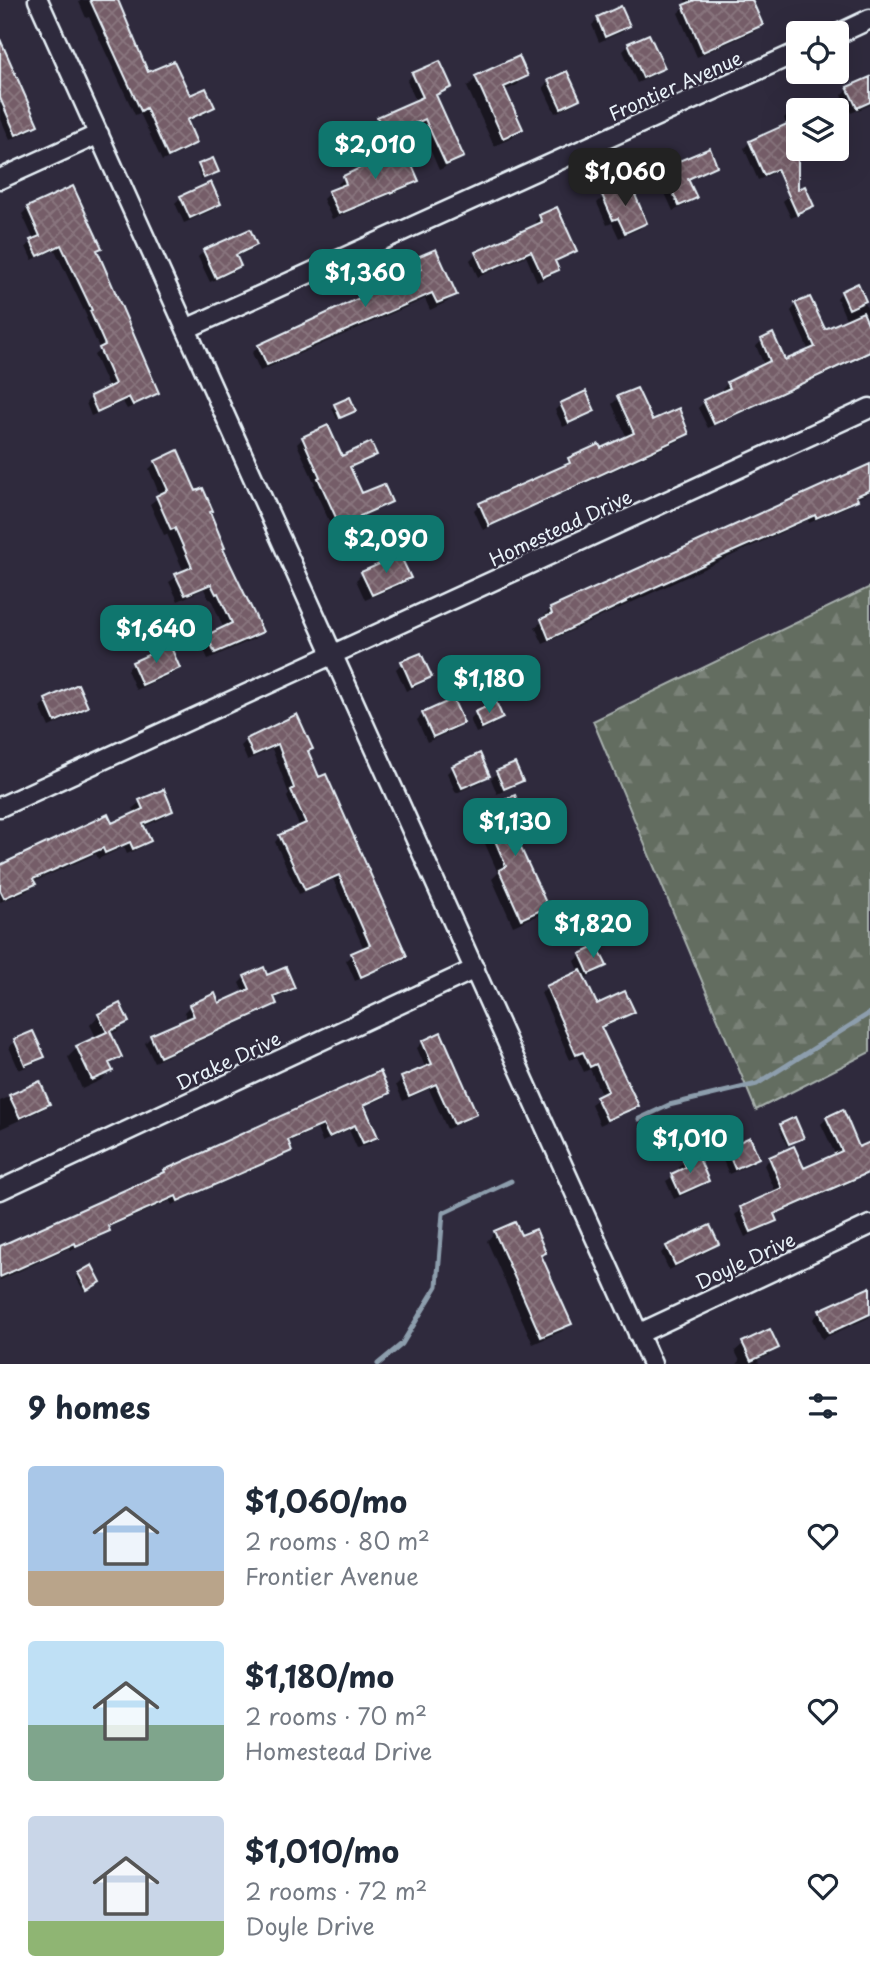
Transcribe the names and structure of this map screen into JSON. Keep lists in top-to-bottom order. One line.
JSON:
{"streets":{"street":["Frontier Avenue","Homestead Drive","Drake Drive","Doyle Drive"]},"page":{"price":["$2,010","$1,060","$1,360","$2,090","$1,640","$1,180","$1,130","$1,820","$1,010"],"heading":"9 homes","list":[{"name":"$1,060/mo","note":"2 rooms · 80 m² · Frontier Avenue"},{"name":"$1,180/mo","note":"2 rooms · 70 m² · Homestead Drive"},{"name":"$1,010/mo","note":"2 rooms · 72 m² · Doyle Drive"}]}}
